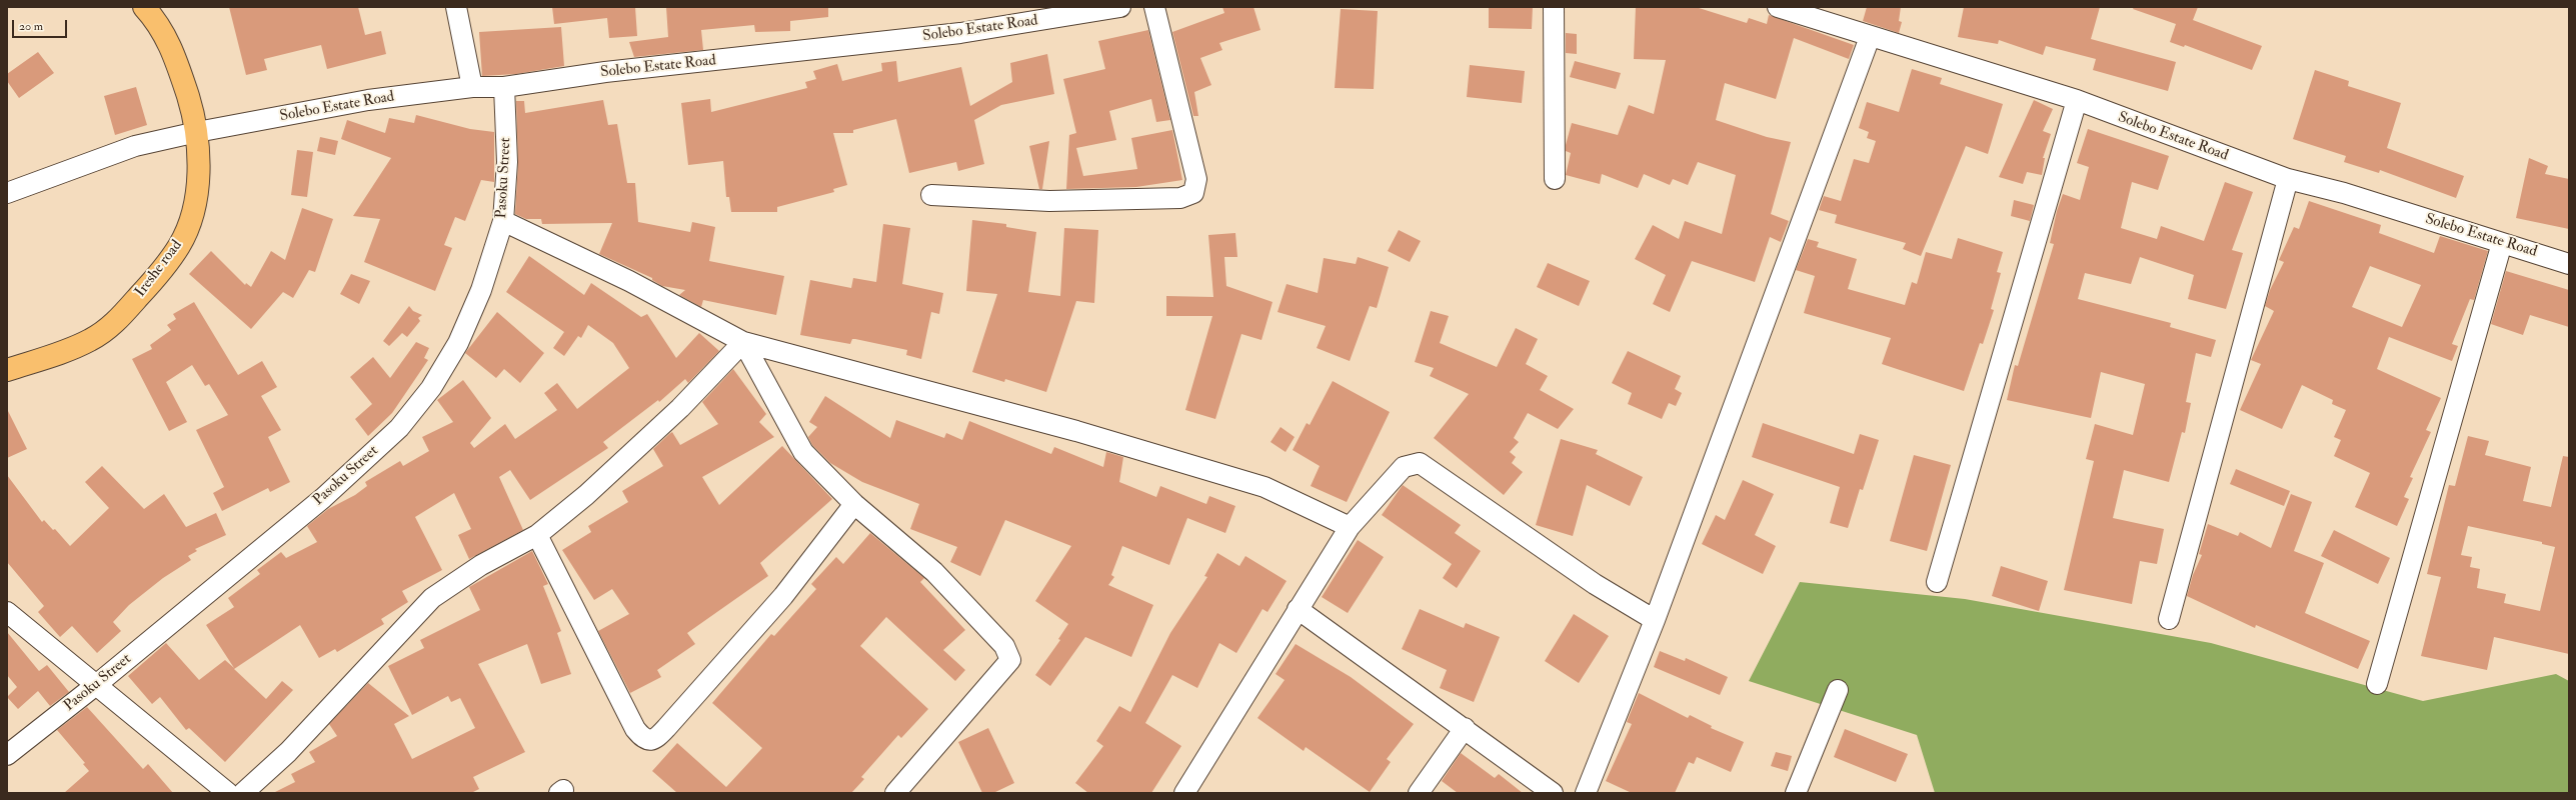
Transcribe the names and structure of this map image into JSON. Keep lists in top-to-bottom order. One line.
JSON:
{"streets":{"main road":["Ireshe road"],"street":["Solebo Estate Road","Pasoku Street"]},"crossings":[["Solebo Estate Road","Pasoku Street"],["Solebo Estate Road","Ireshe road"]],"scale_bar":"20 m"}
